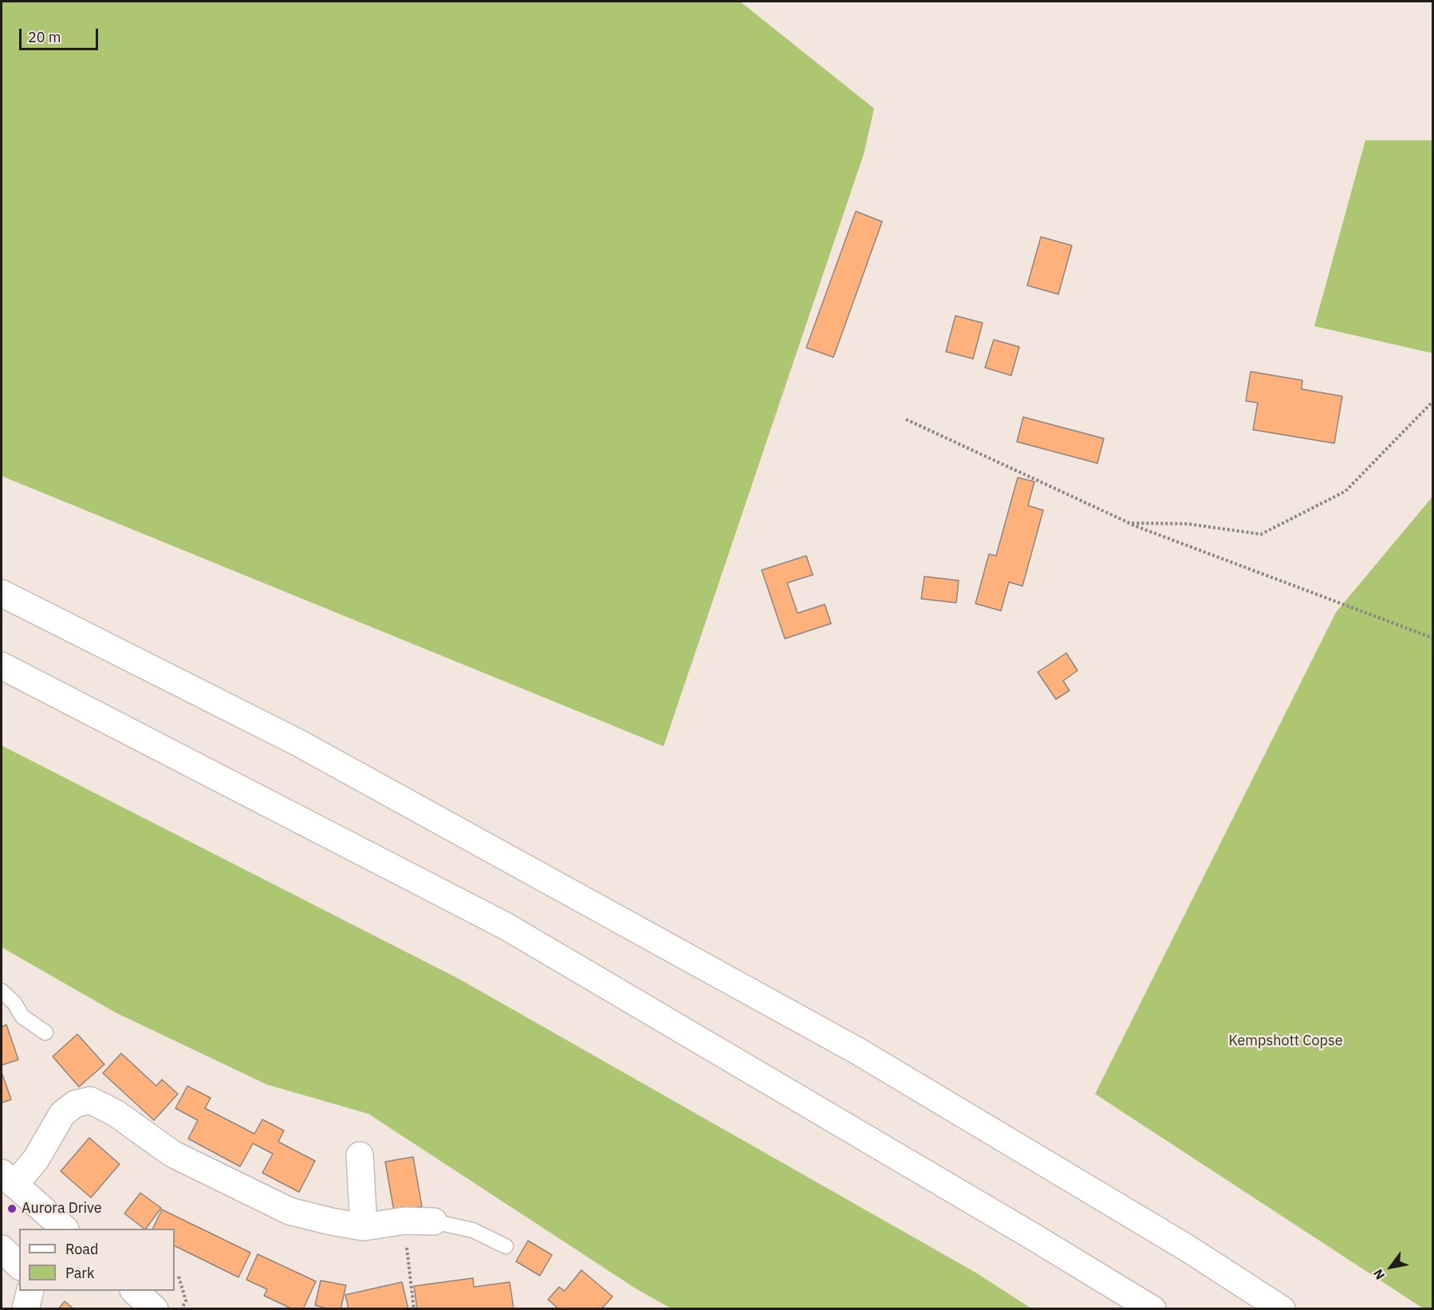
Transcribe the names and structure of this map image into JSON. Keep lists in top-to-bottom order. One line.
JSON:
{"parks":["Kempshott Copse"],"places":["Aurora Drive"],"legend":["Road","Park"],"scale_bar":"20 m","north":"bottom left"}
